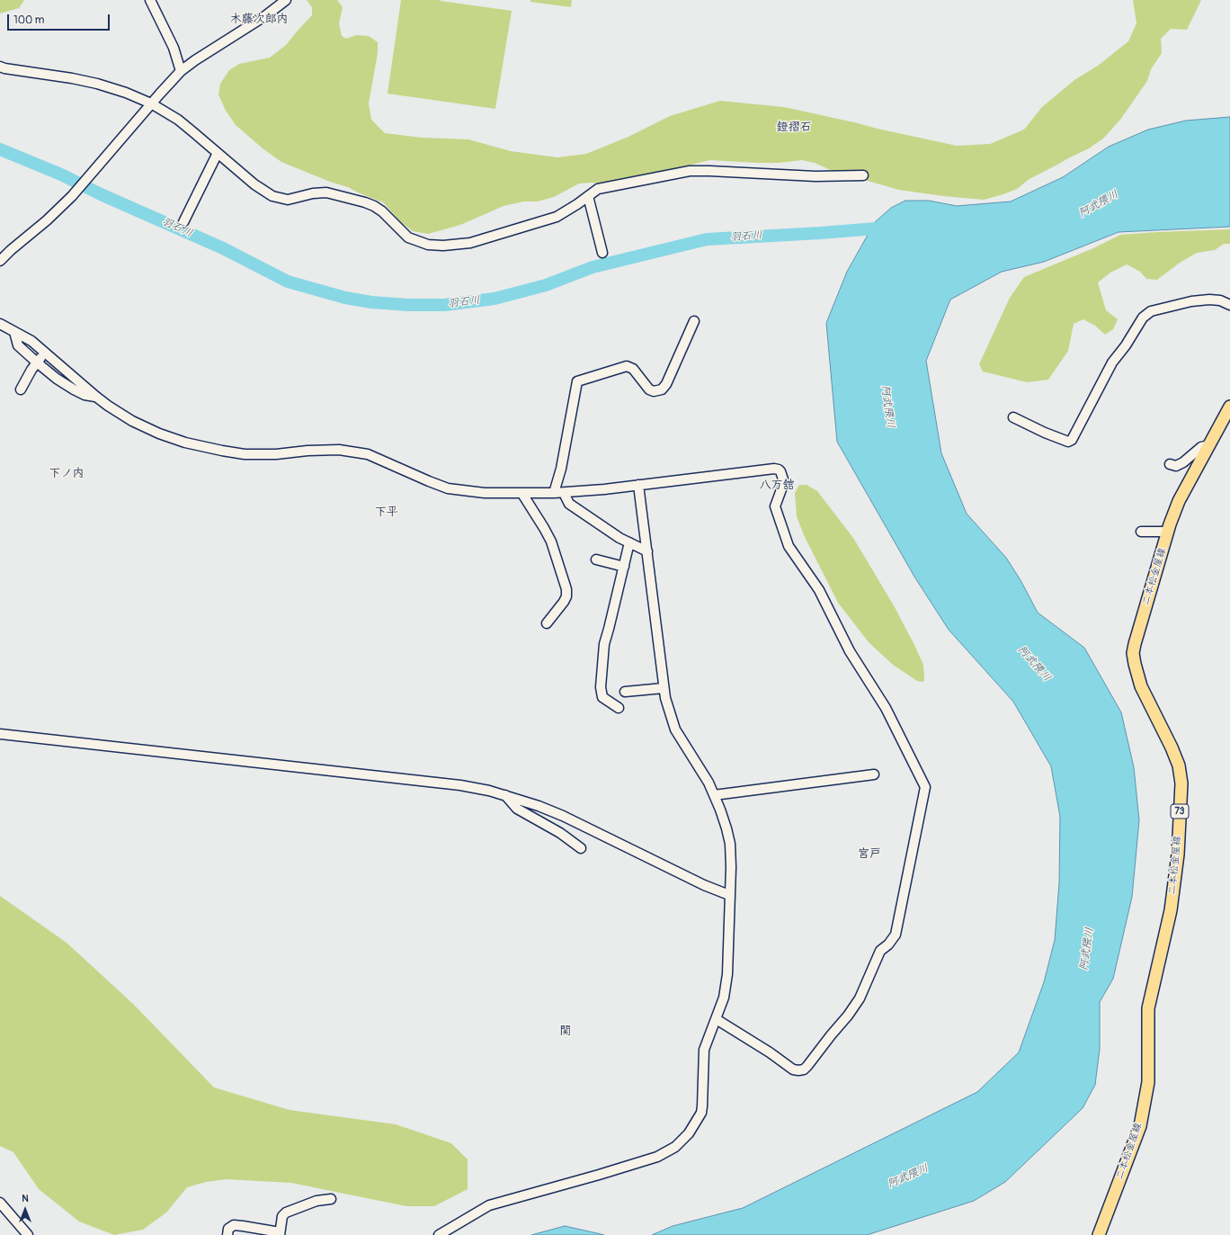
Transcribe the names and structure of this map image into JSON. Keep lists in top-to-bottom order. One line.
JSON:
{"streets":{"main road":["二本松金屋線","73"]},"districts":["木藤次郎内","鐙摺石","下ノ内","八万舘","下平","宮戸","関"],"water":["阿武隈川","羽石川"],"scale_bar":"100 m","north":"top"}
